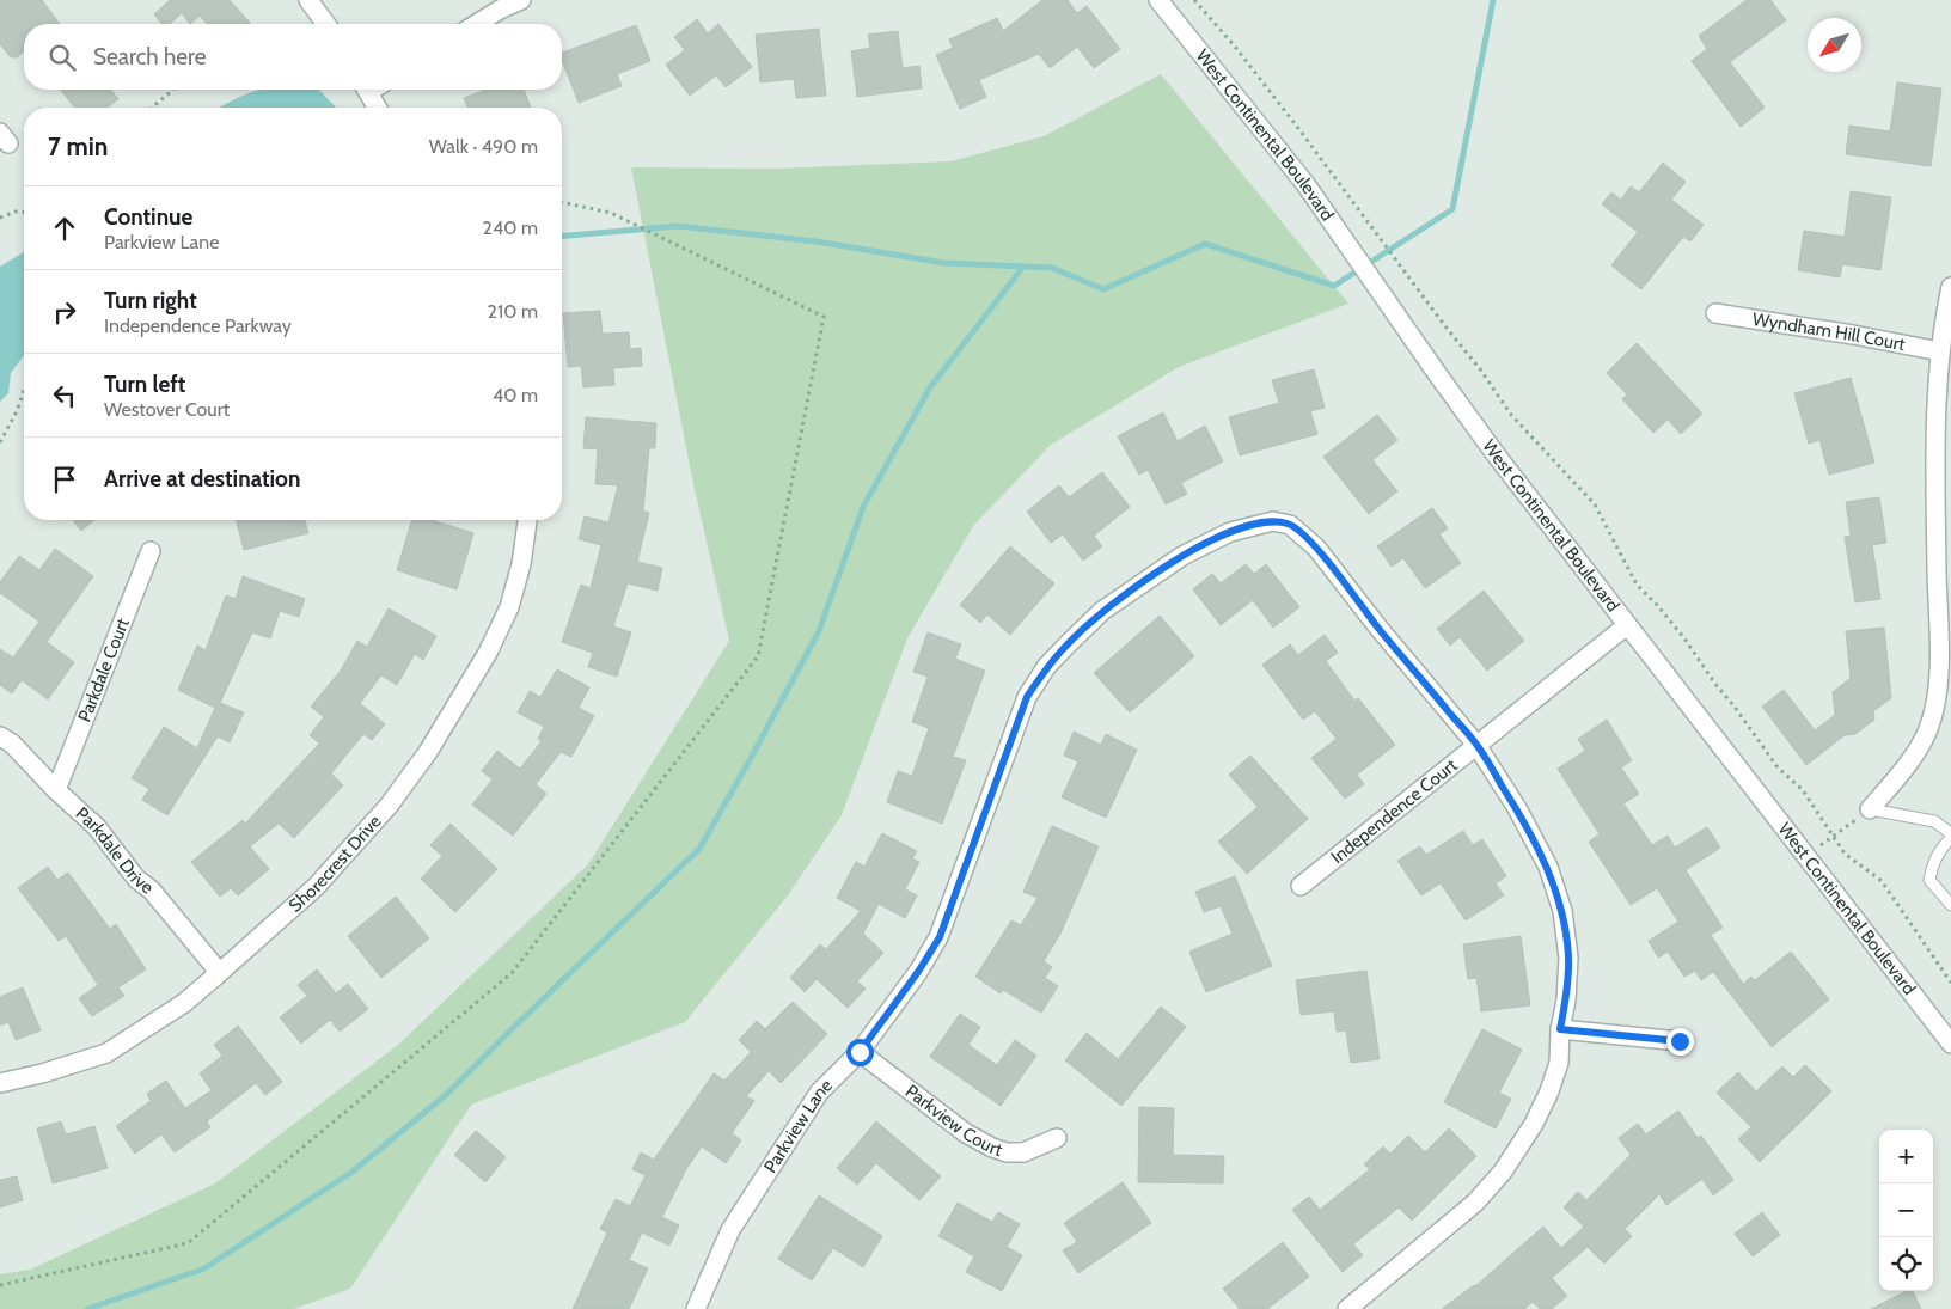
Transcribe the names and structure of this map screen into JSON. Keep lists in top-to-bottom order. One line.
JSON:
{"streets":{"street":["West Continental Boulevard","Wyndham Hill Court","Parkdale Court","Independence Court","Parkdale Drive","Shorecrest Drive","Parkview Court","Parkview Lane"]},"crossings":[["West Continental Boulevard","Independence Court"],["Parkdale Court","Parkdale Drive"],["Independence Court","Parkview Lane"],["Parkdale Drive","Shorecrest Drive"],["Parkview Court","Parkview Lane"]],"north":"bottom left","page":{"search":"Search here","heading":["7 min","Walk · 490 m"],"list":[["Continue","Parkview Lane","240 m"],["Turn right","Independence Parkway","210 m"],["Turn left","Westover Court","40 m"],"Arrive at destination"],"map_buttons":["+","−"]}}
